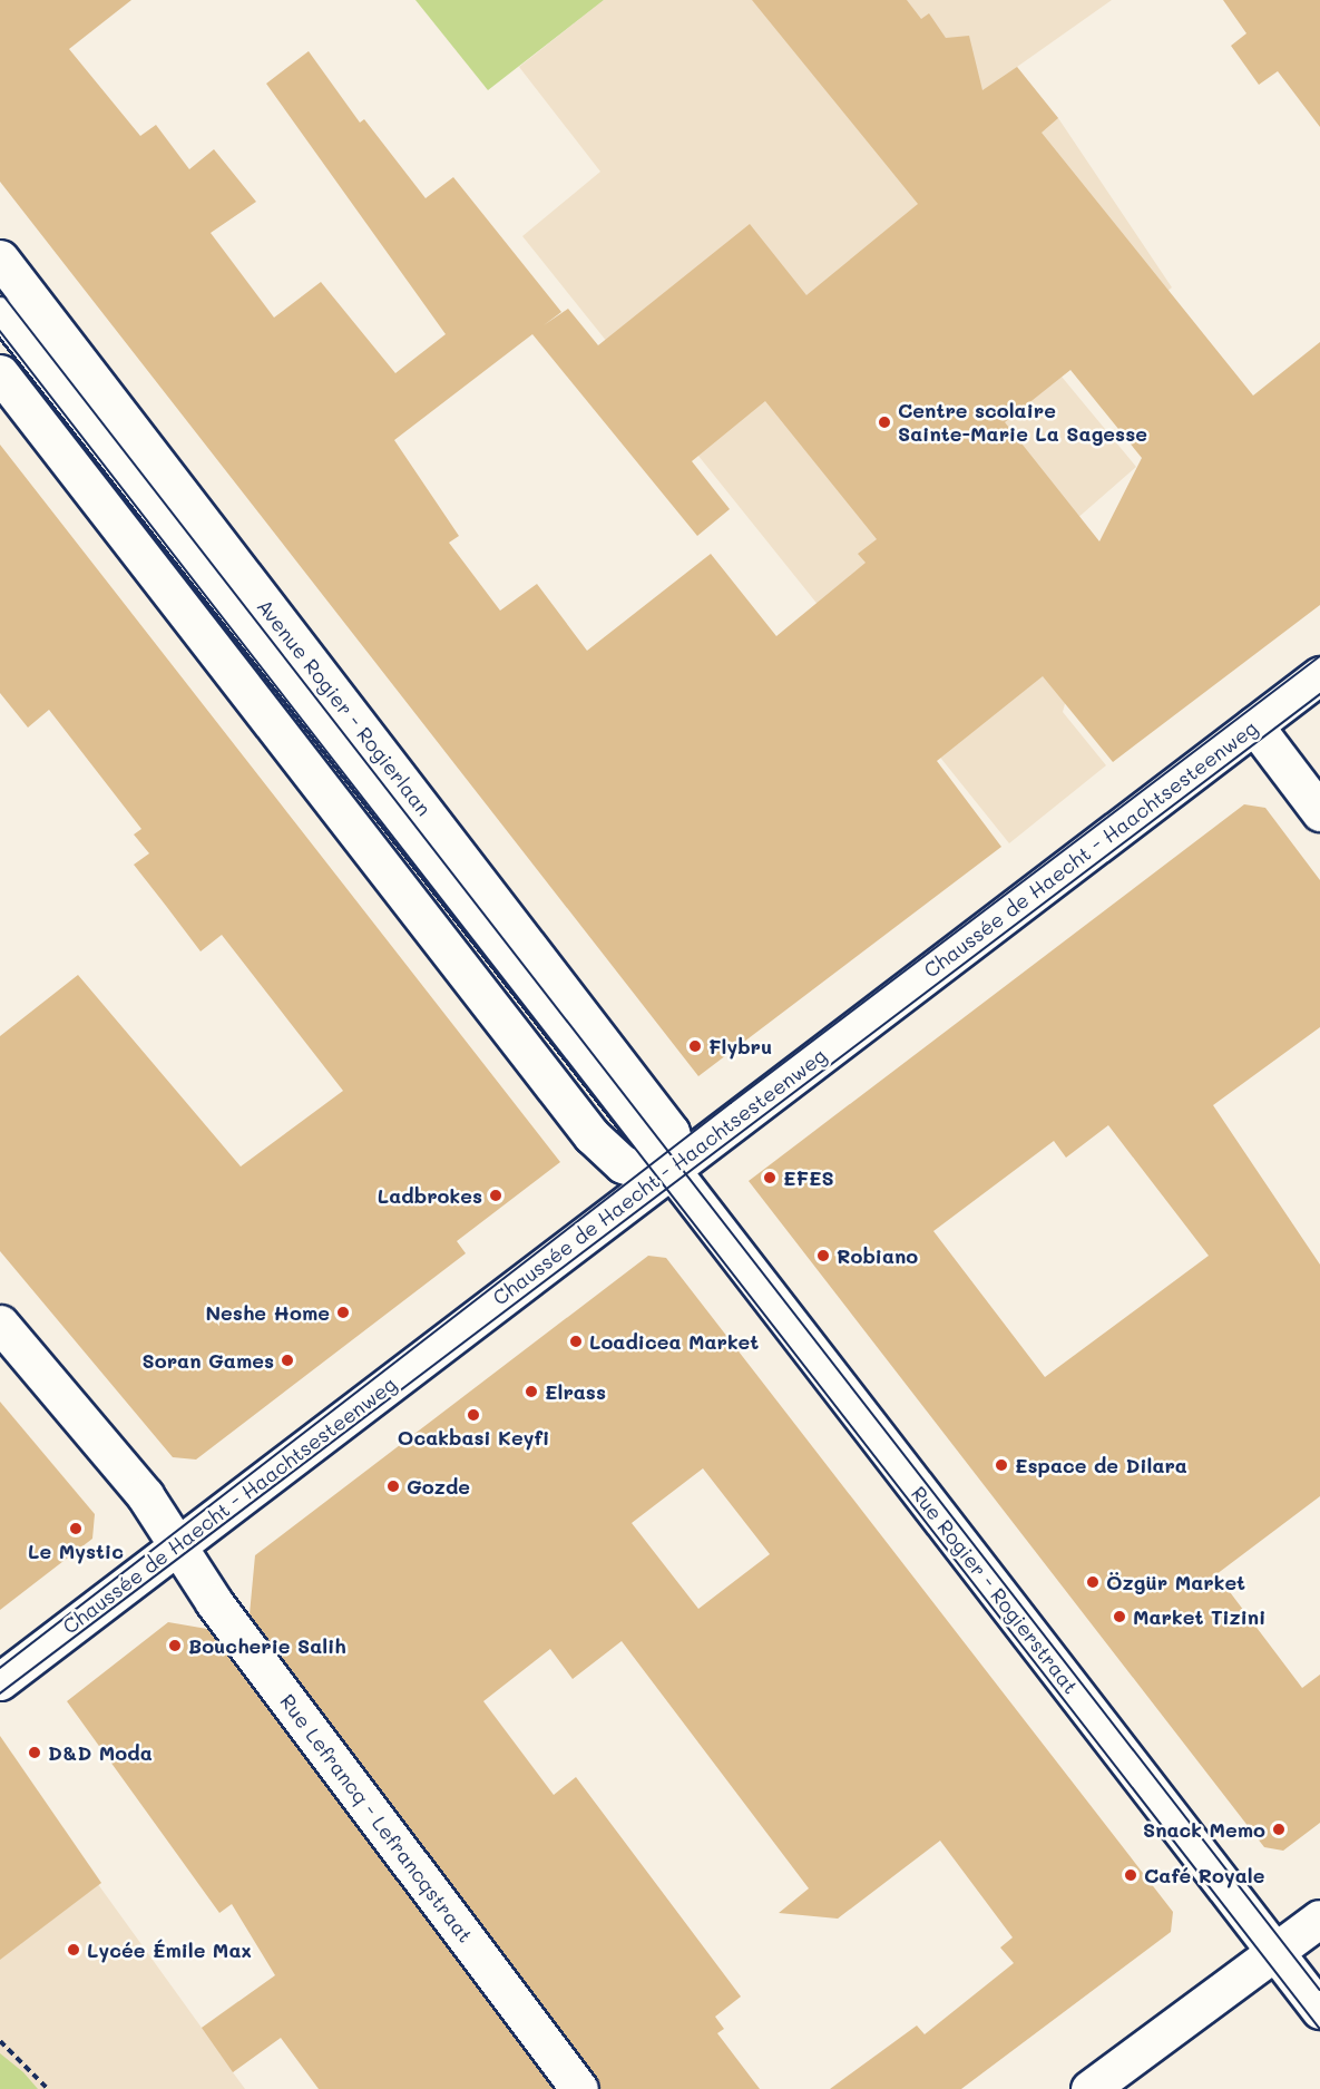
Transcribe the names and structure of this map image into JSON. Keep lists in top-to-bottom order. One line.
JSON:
{"streets":{"street":["Avenue Rogier - Rogierlaan","Chaussée de Haecht - Haachtsesteenweg","Rue Rogier - Rogierstraat","Rue Lefrancq - Lefrancqstraat"]},"crossings":[["Avenue Rogier - Rogierlaan","Chaussée de Haecht - Haachtsesteenweg"],["Avenue Rogier - Rogierlaan","Rue Rogier - Rogierstraat"],["Chaussée de Haecht - Haachtsesteenweg","Rue Rogier - Rogierstraat"],["Chaussée de Haecht - Haachtsesteenweg","Rue Lefrancq - Lefrancqstraat"]],"places":["Centre scolaire Sainte-Marie La Sagesse","Flybru","EFES","Ladbrokes","Robiano","Neshe Home","Loadicea Market","Soran Games","Elrass","Ocakbasi Keyfi","Espace de Dilara","Gozde","Le Mystic","Özgür Market","Market Tizini","Boucherie Salih","D&D Moda","Snack Memo","Café Royale","Lycée Émile Max"]}
